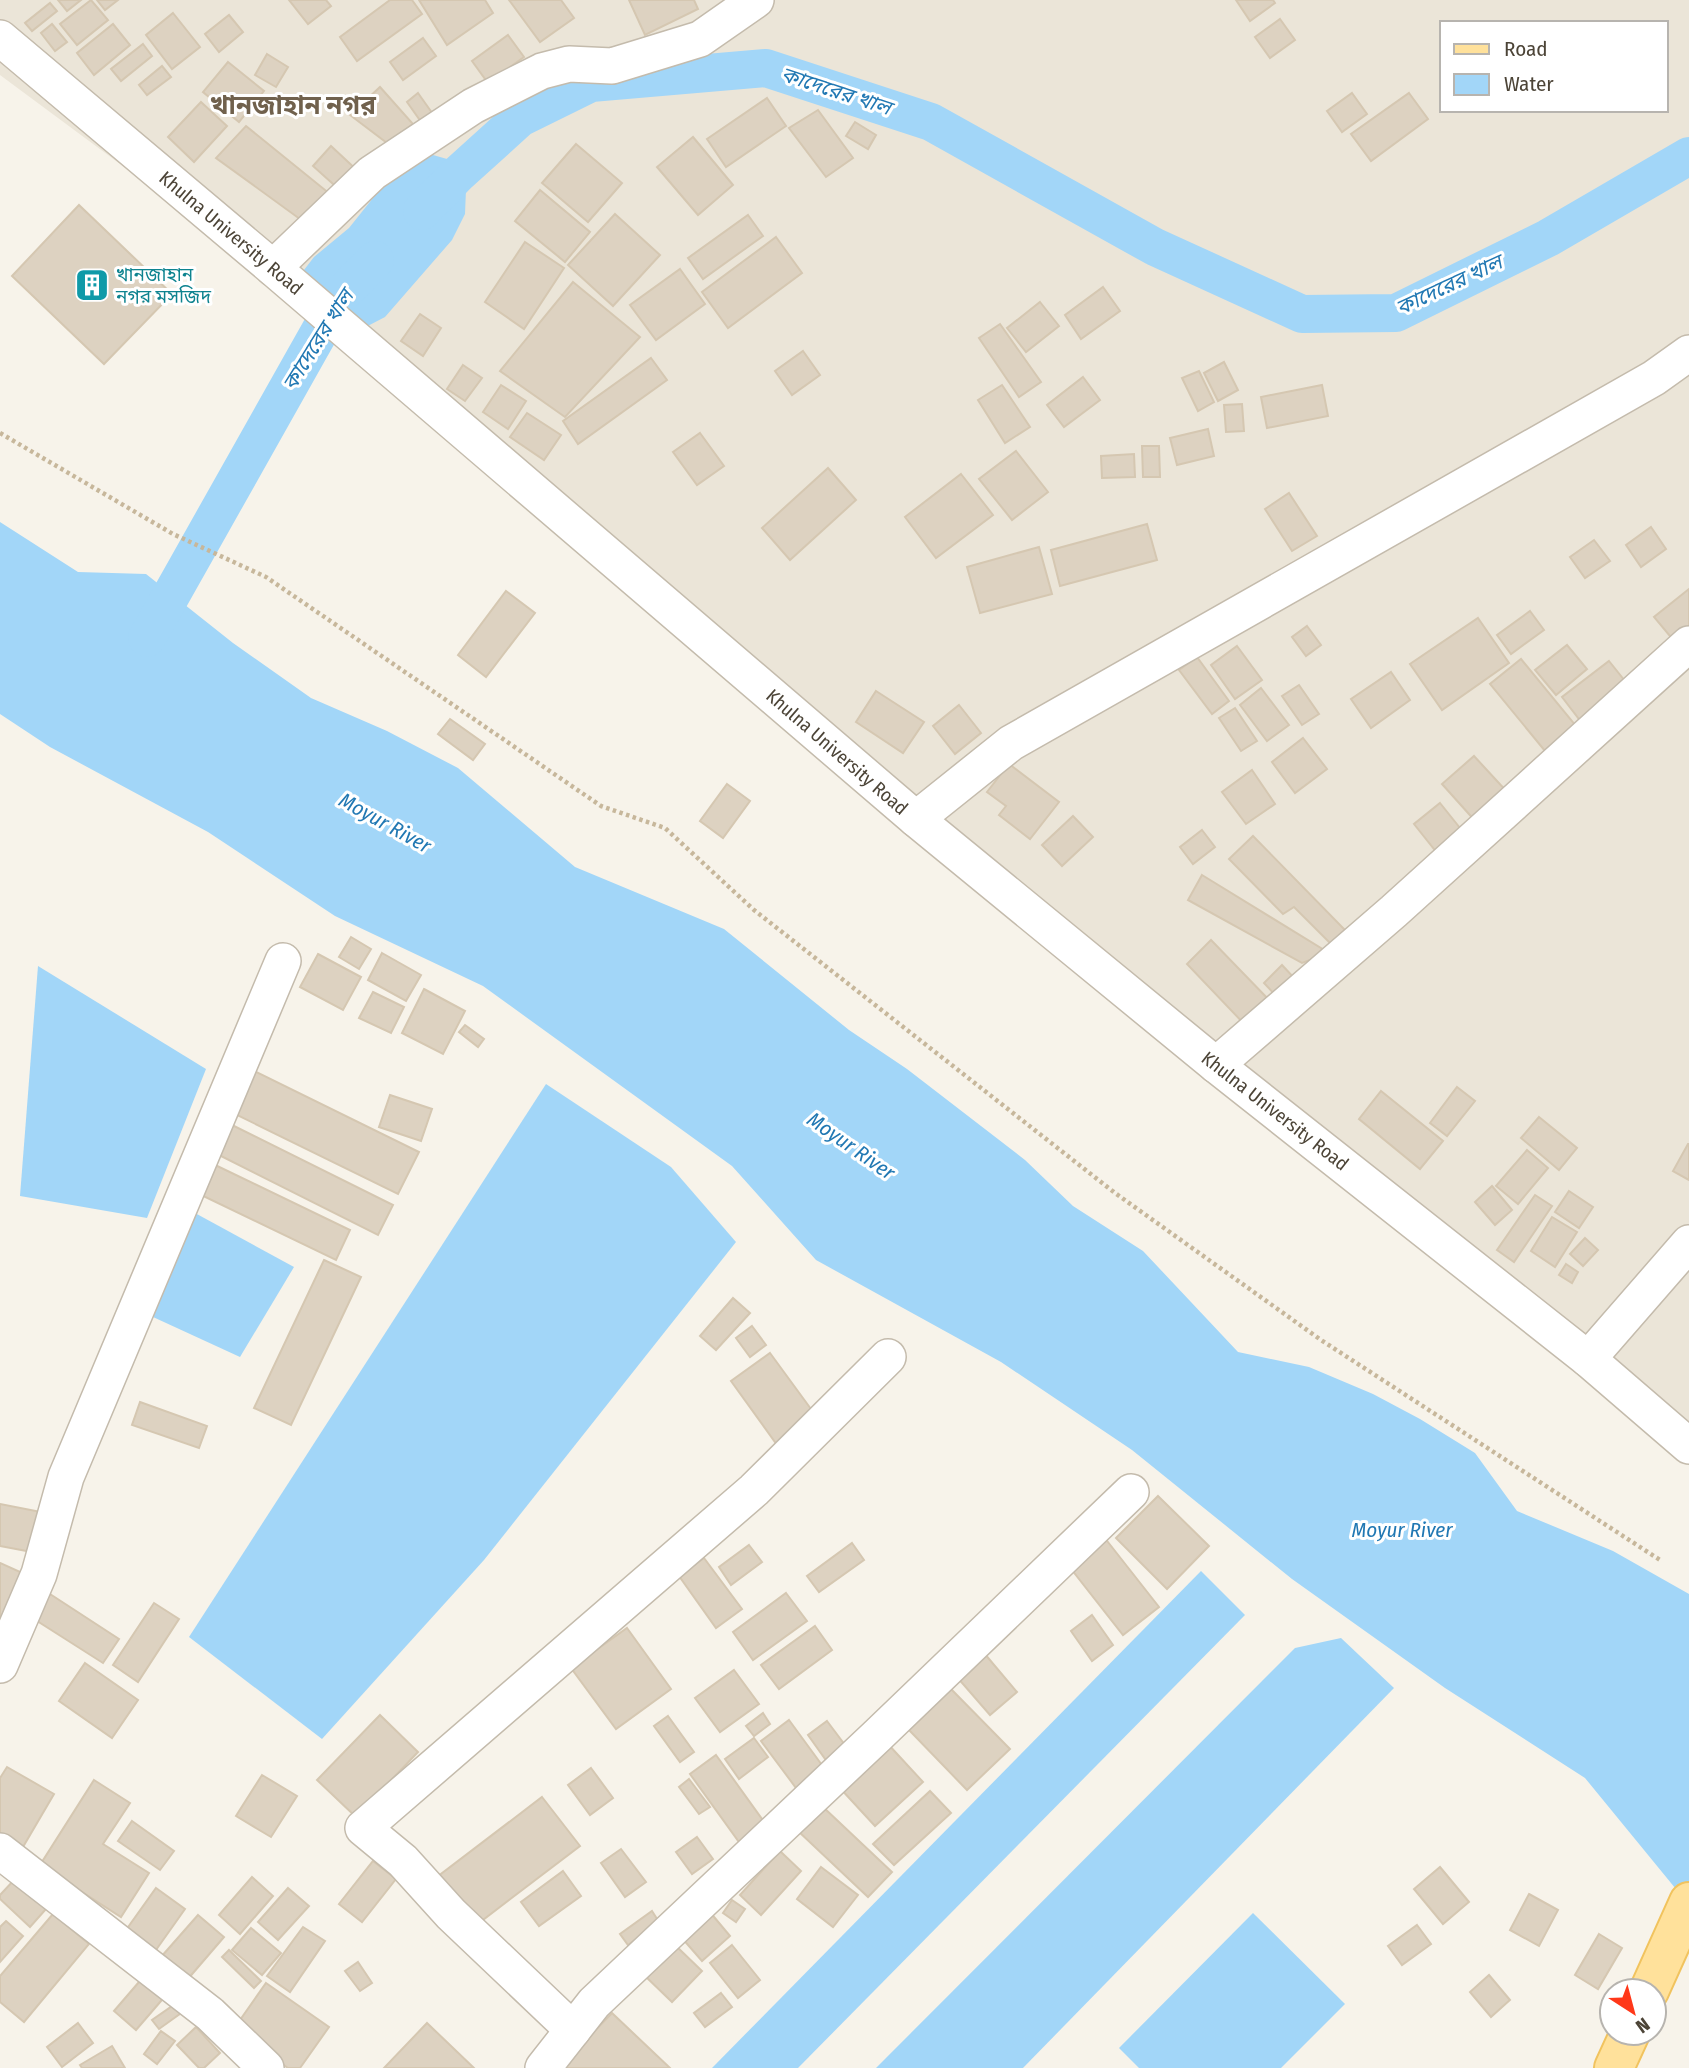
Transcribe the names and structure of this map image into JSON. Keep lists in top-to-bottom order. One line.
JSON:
{"streets":{"street":["Khulna University Road"]},"districts":["খানজাহান নগর"],"water":["কাদেরের খাল","Moyur River"],"places":{"building":["খানজাহান নগর মসজিদ"]},"legend":["Road","Water"],"north":"bottom right"}
